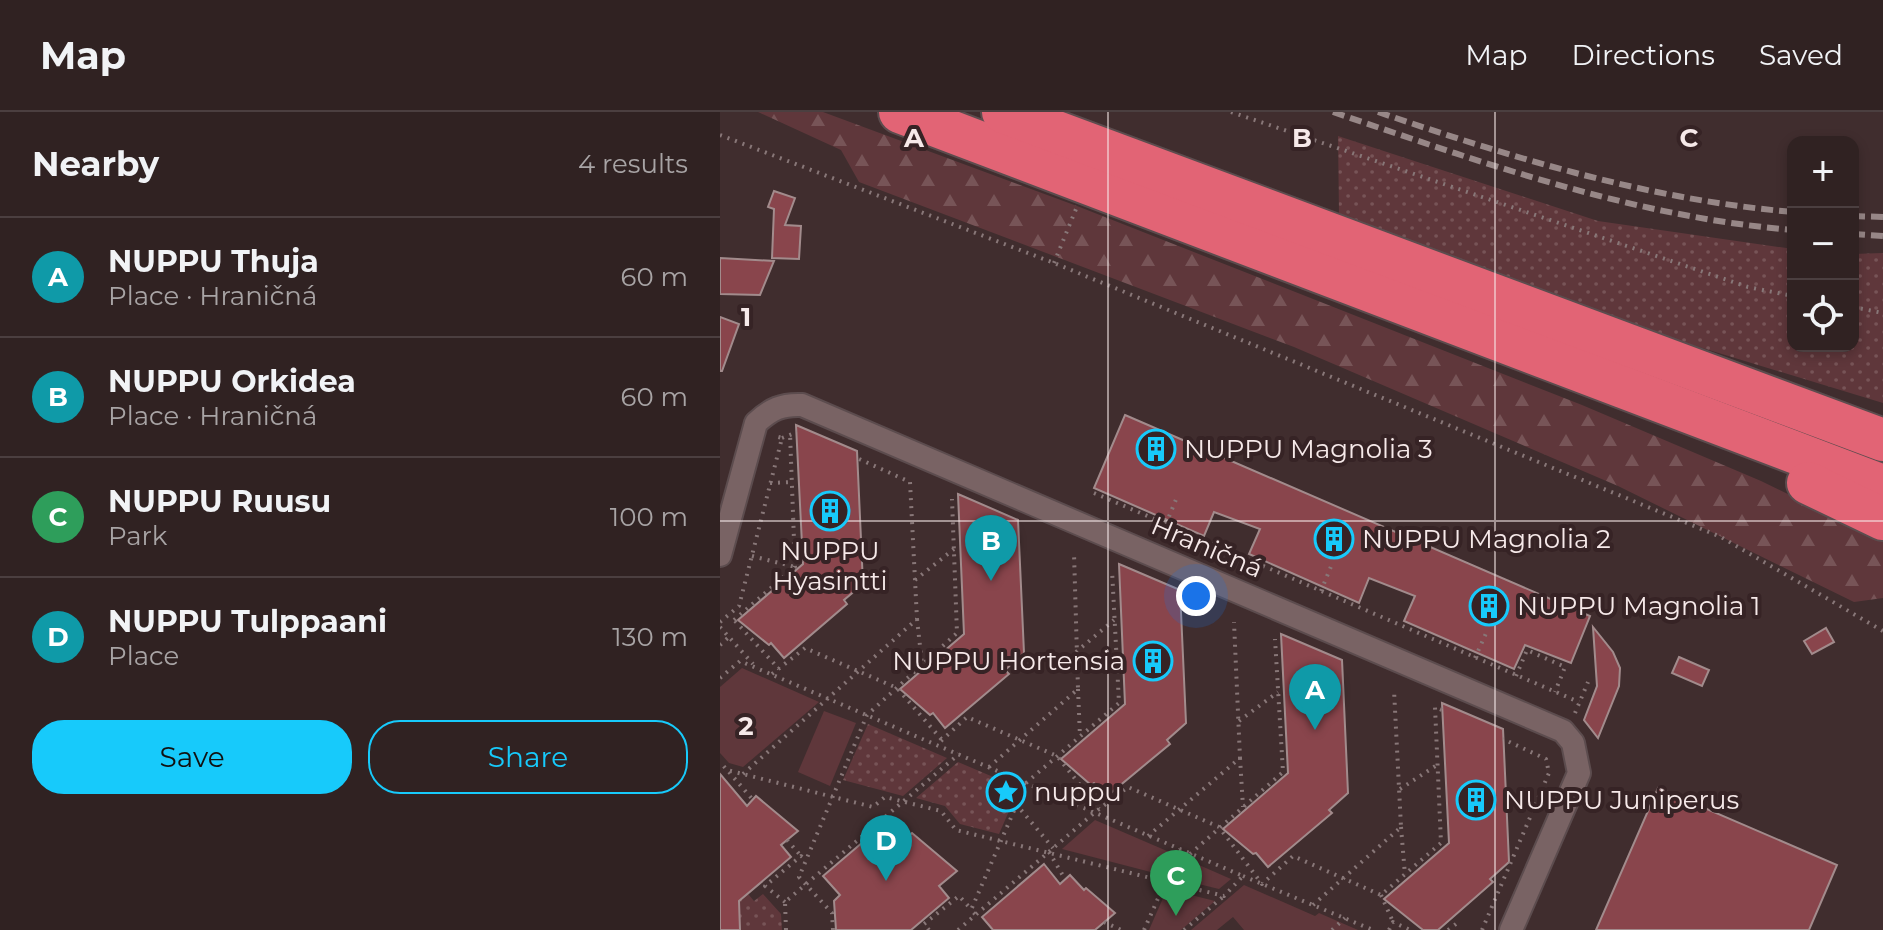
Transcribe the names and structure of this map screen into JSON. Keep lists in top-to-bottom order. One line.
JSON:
{"streets":{"street":["Hraničná"]},"places":{"building":["NUPPU Magnolia 3","NUPPU Hyasintti","NUPPU Magnolia 2","NUPPU Magnolia 1","NUPPU Hortensia","NUPPU Juniperus"],"place":["nuppu"]},"page":{"header":"Map","nav":["Map","Directions","Saved"],"heading":["Nearby","4 results"],"map_buttons":["+","−"],"list":[{"mark":"A","name":"NUPPU Thuja","note":"Place · Hraničná","value":"60 m"},{"mark":"B","name":"NUPPU Orkidea","note":"Place · Hraničná","value":"60 m"},{"mark":"C","name":"NUPPU Ruusu","note":"Park","value":"100 m"},{"mark":"D","name":"NUPPU Tulppaani","note":"Place","value":"130 m"}],"pins":["B","A","D","C"],"buttons":["Save","Share"]},"grid":{"columns":["A","B","C"],"rows":["1","2"]}}
